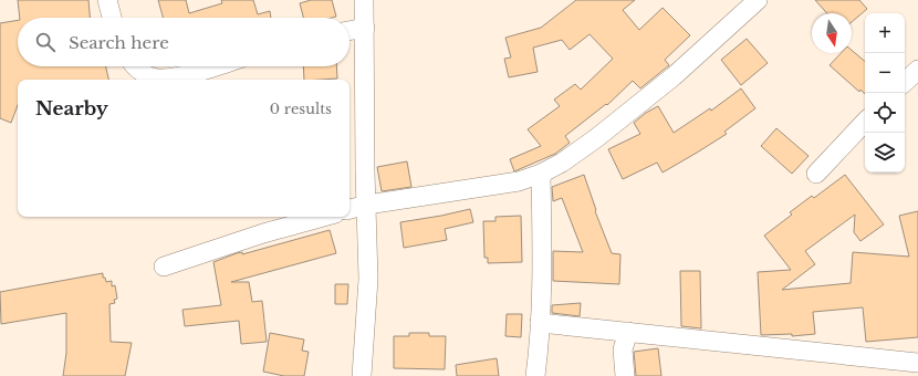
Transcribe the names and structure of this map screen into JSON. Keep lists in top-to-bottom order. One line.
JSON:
{"north":"bottom","page":{"map_buttons":["+","−"],"search":"Search here","heading":["Nearby","0 results"]}}
